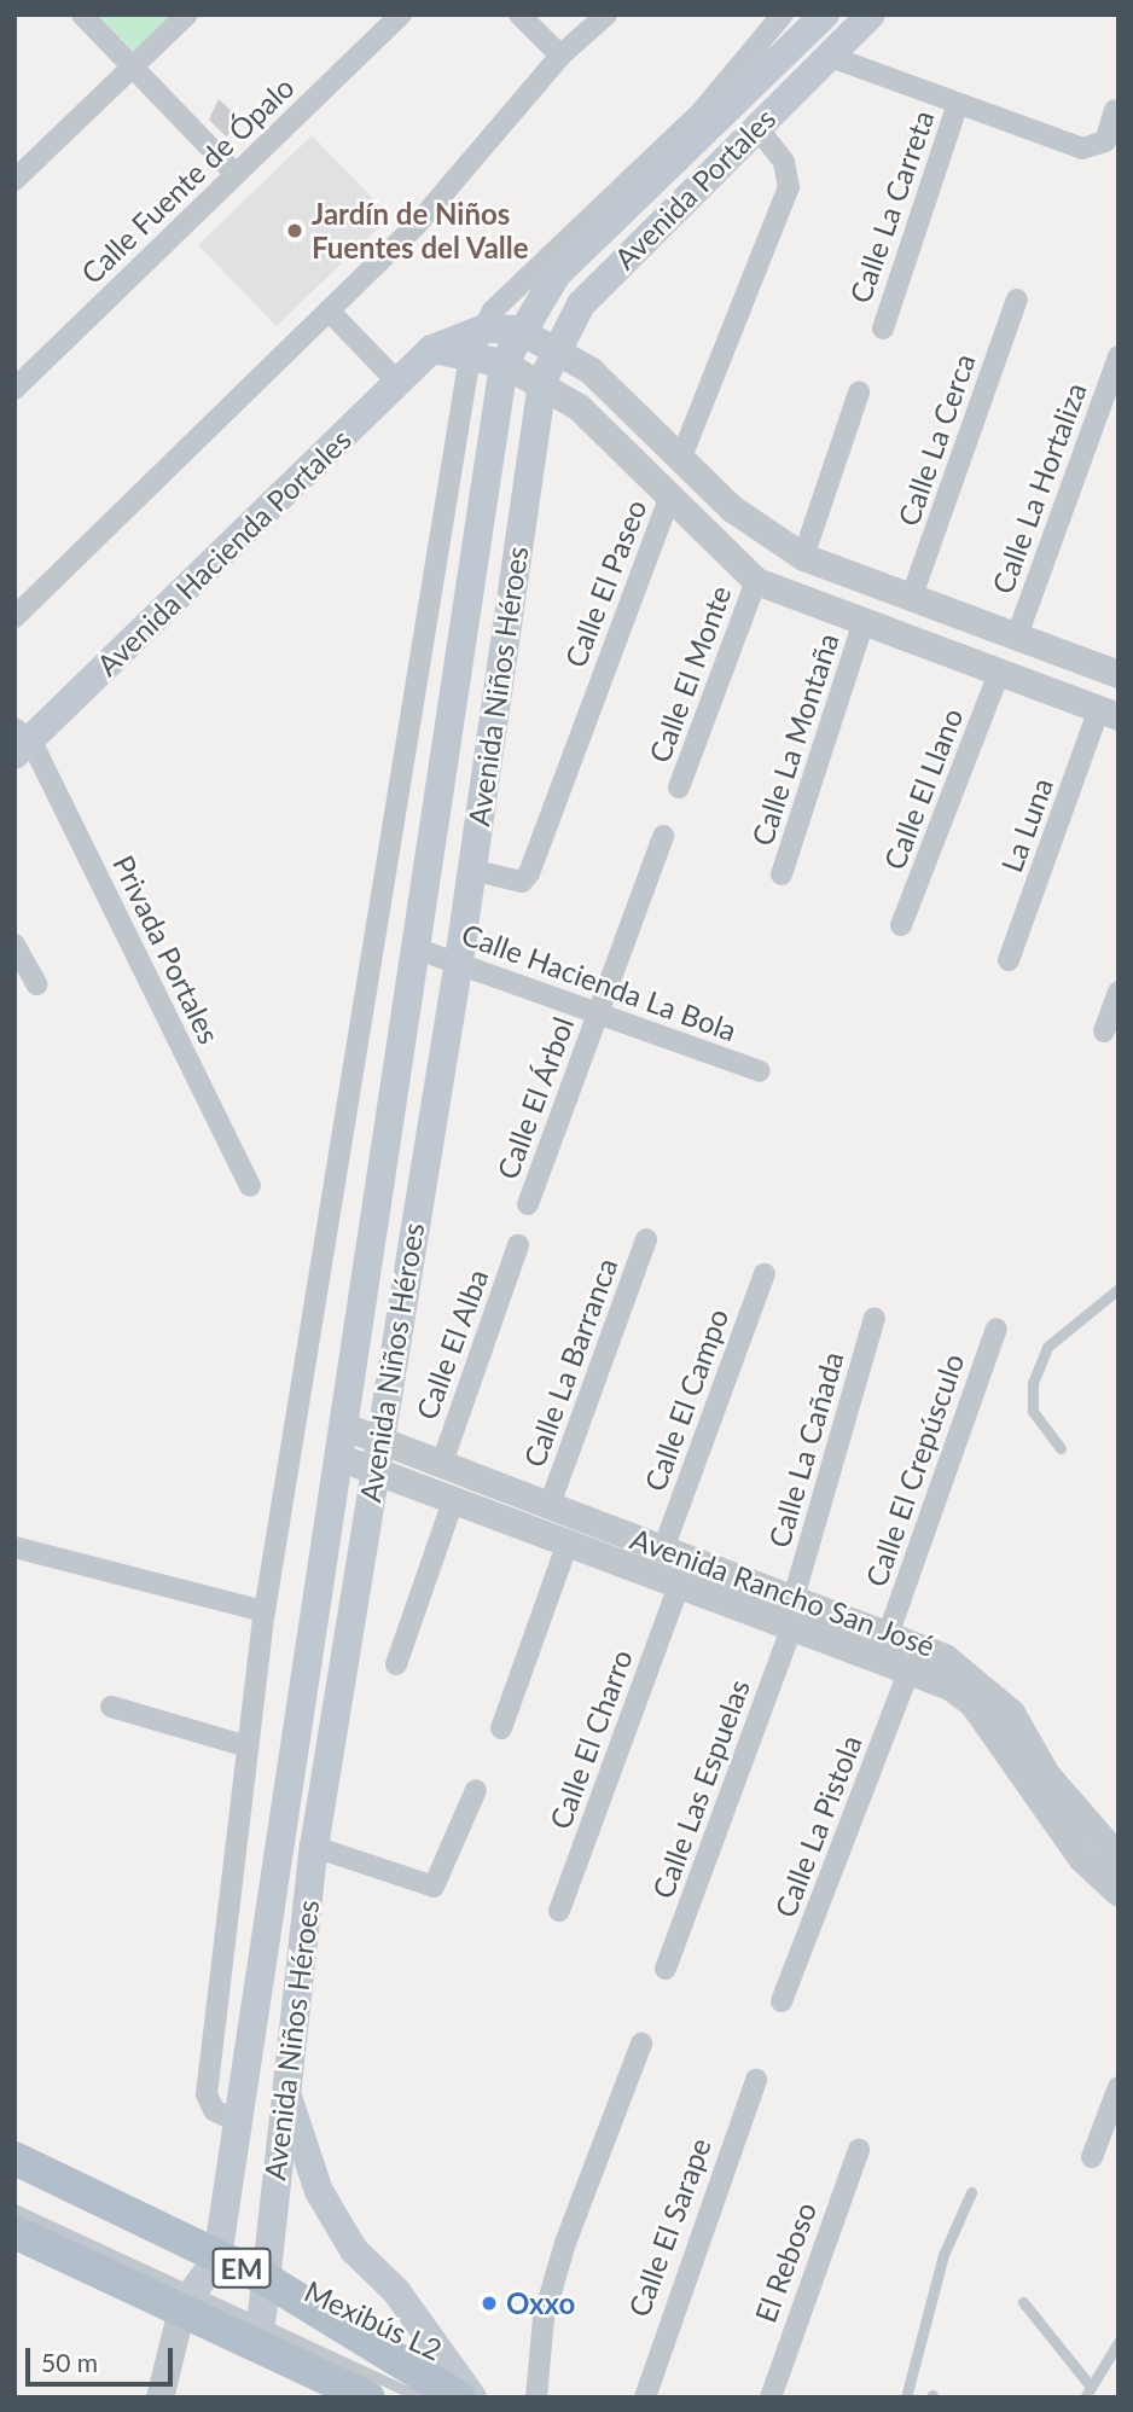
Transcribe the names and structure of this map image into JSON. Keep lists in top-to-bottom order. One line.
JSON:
{"streets":{"main road":["Avenida Portales","Avenida Hacienda Portales","Avenida Niños Héroes","EM"],"street":["Calle Fuente de Ópalo","Calle La Carreta","Calle La Cerca","Calle La Hortaliza","Calle El Paseo","Calle El Monte","Calle La Montaña","Calle El Llano","La Luna","Privada Portales","Calle Hacienda La Bola","Calle El Árbol","Calle El Alba","Calle La Barranca","Calle El Campo","Calle La Cañada","Calle El Crepúsculo","Avenida Rancho San José","Calle El Charro","Calle Las Espuelas","Calle La Pistola","Calle El Sarape","El Reboso"],"lane":["Mexibús L2"]},"crossings":[["Avenida Portales","Avenida Hacienda Portales"],["Avenida Portales","Avenida Niños Héroes"],["Avenida Hacienda Portales","Privada Portales"],["Calle El Paseo","Avenida Niños Héroes"],["Avenida Niños Héroes","Calle Hacienda La Bola"],["Avenida Niños Héroes","Avenida Rancho San José"],["Avenida Niños Héroes","EM"],["Avenida Niños Héroes","Mexibús L2"],["Calle Hacienda La Bola","Calle El Árbol"],["Calle El Alba","Avenida Rancho San José"],["Calle La Barranca","Avenida Rancho San José"],["Calle El Campo","Avenida Rancho San José"],["Calle La Cañada","Avenida Rancho San José"],["Calle La Cañada","Calle Las Espuelas"],["Calle El Crepúsculo","Avenida Rancho San José"],["Avenida Rancho San José","Calle El Charro"],["Avenida Rancho San José","Calle Las Espuelas"],["Avenida Rancho San José","Calle La Pistola"],["EM","Mexibús L2"]],"places":["Jardín de Niños Fuentes del Valle","Oxxo"],"scale_bar":"50 m"}
